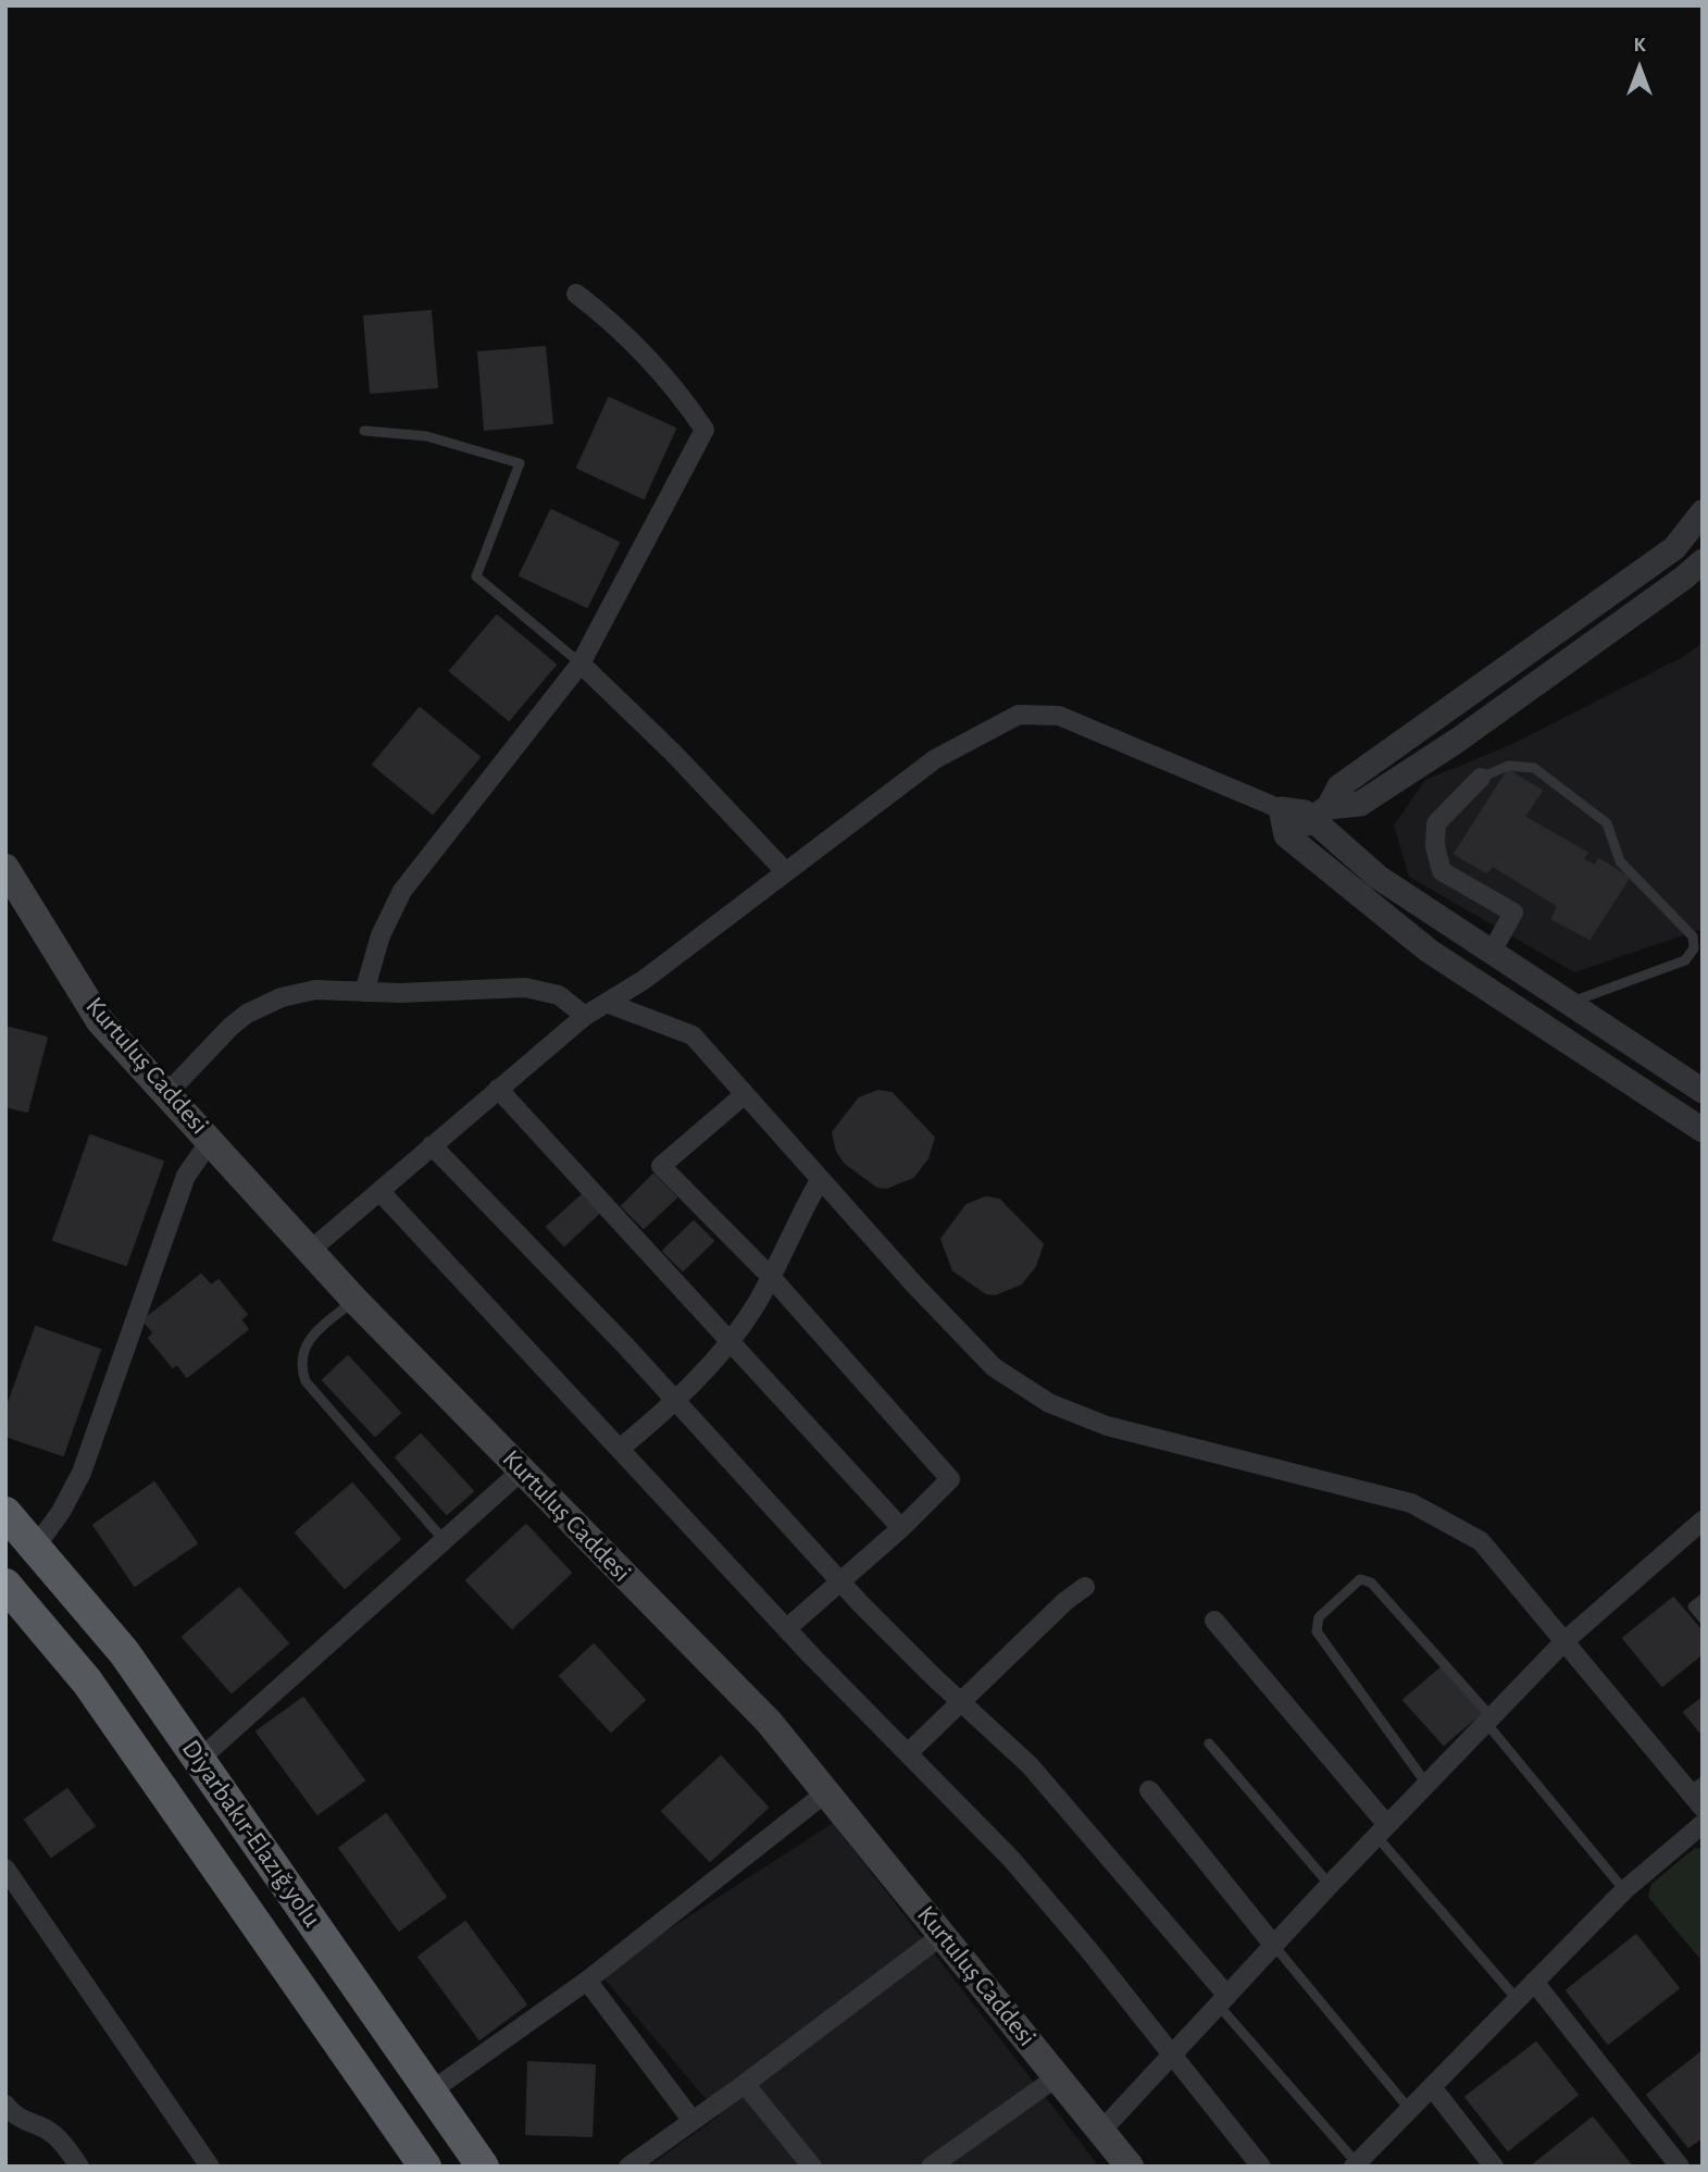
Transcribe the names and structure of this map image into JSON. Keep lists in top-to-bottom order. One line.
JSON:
{"streets":{"highway":["Diyarbakır-Elazığ yolu"],"main road":["Kurtuluş Caddesi"]},"north":"top"}
